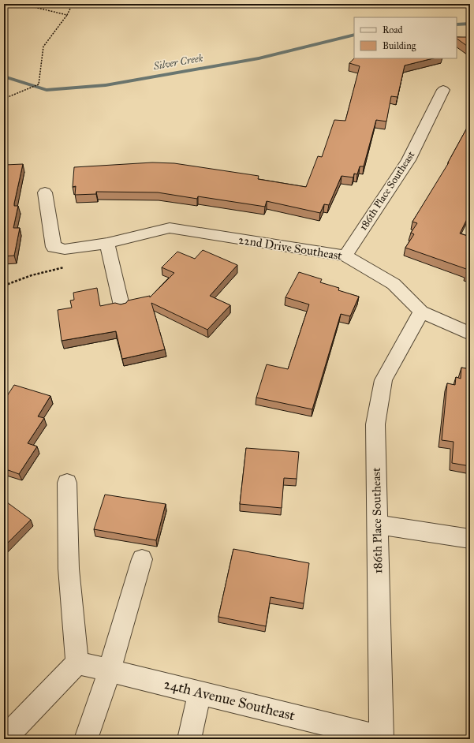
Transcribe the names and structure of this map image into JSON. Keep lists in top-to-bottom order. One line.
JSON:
{"streets":{"street":["186th Place Southeast","22nd Drive Southeast","24th Avenue Southeast"]},"crossings":[["186th Place Southeast","22nd Drive Southeast"],["186th Place Southeast","24th Avenue Southeast"]],"water":["Silver Creek"],"legend":["Road","Building"]}
